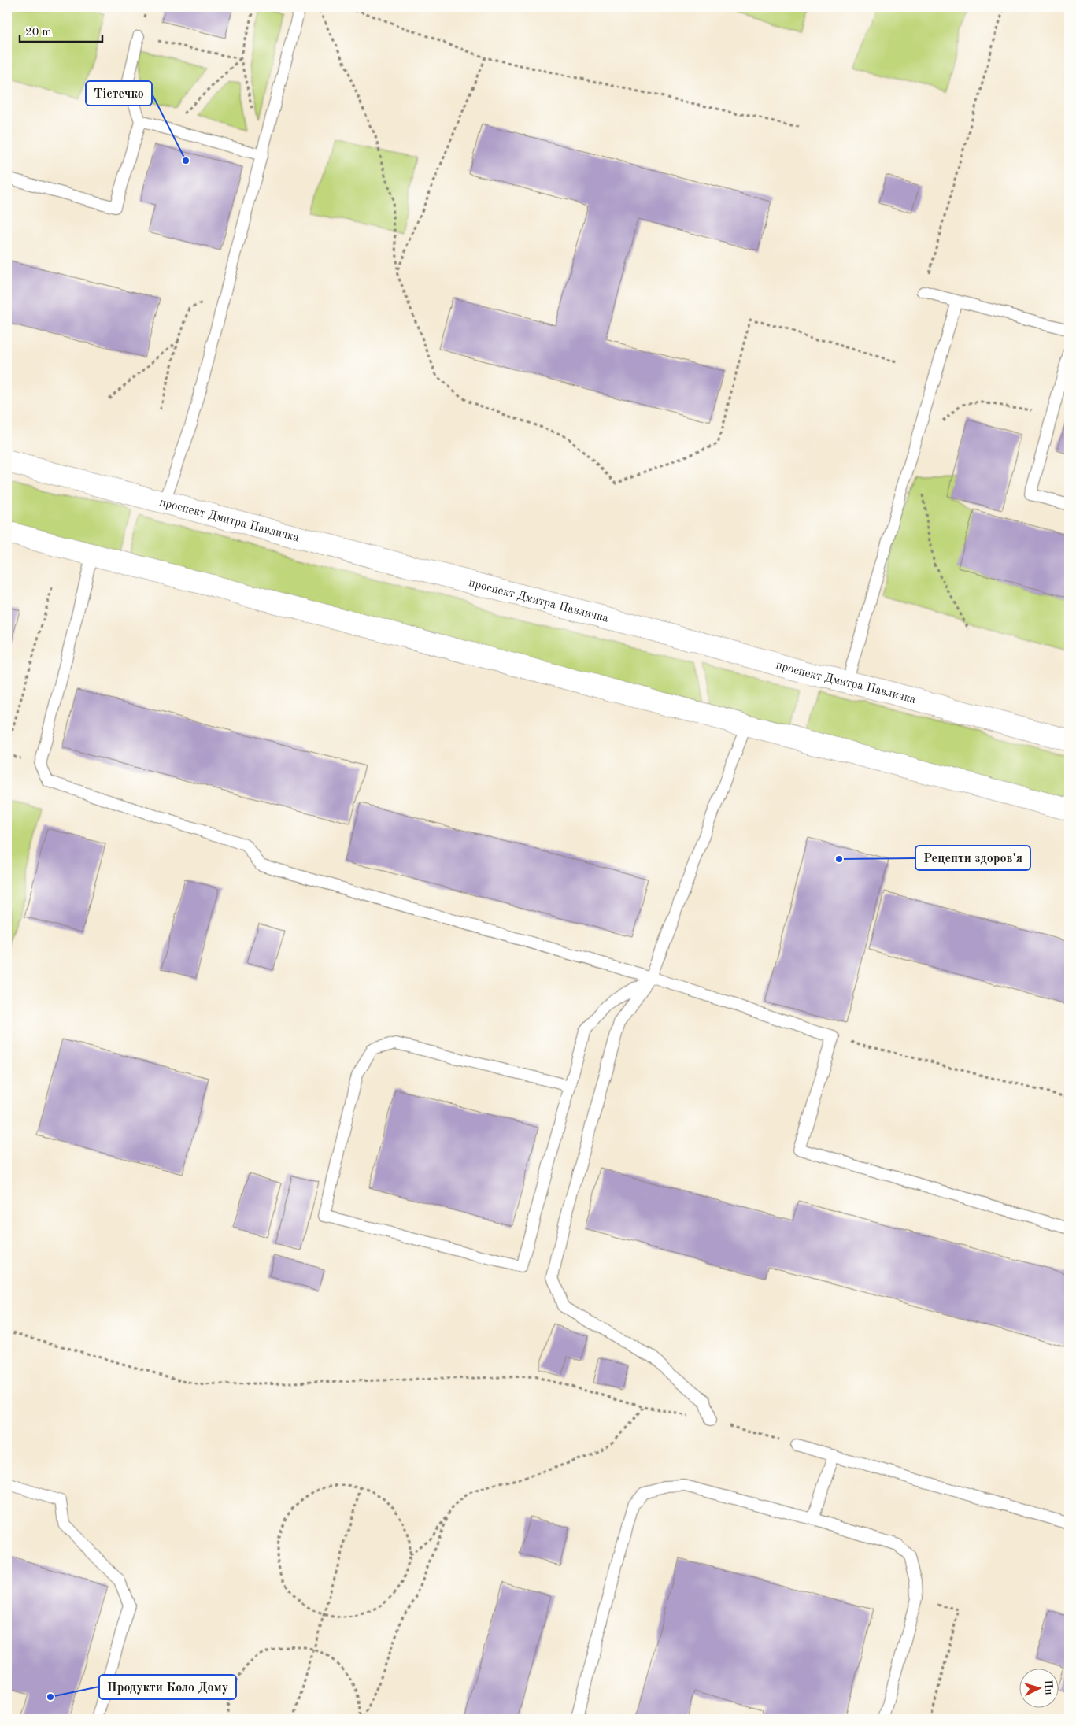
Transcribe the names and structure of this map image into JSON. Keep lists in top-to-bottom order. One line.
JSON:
{"streets":{"street":["проспект Дмитра Павличка"]},"places":["Тістечко","Рецепти здоров'я","Продукти Коло Дому"],"scale_bar":"20 m","north":"right"}
